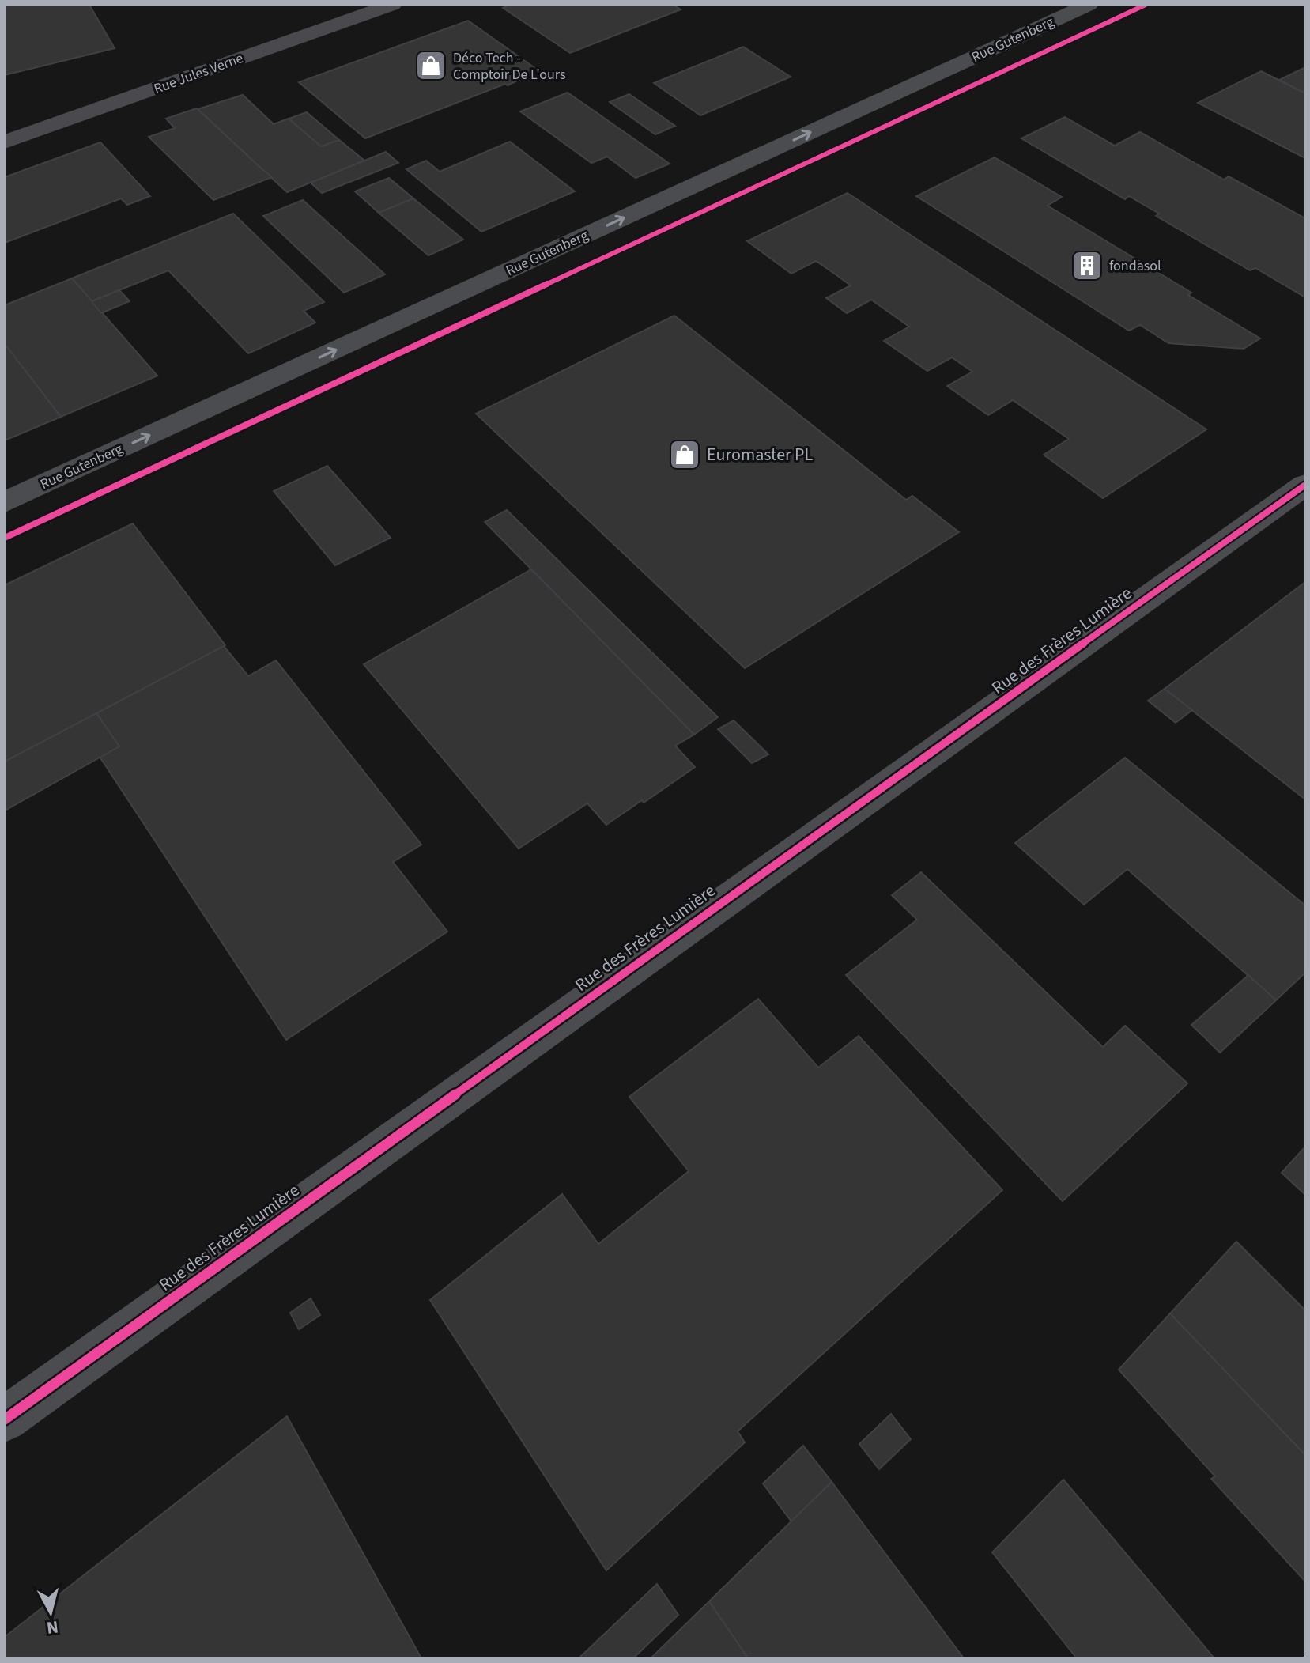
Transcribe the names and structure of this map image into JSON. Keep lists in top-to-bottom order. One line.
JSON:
{"streets":{"main road":["Rue Jules Verne"],"street":["Rue Gutenberg","Rue des Frères Lumière"]},"one_way":["Rue Gutenberg"],"places":{"shop":["Déco Tech - Comptoir De L'ours","Euromaster PL"],"building":["fondasol"]},"north":"bottom"}
